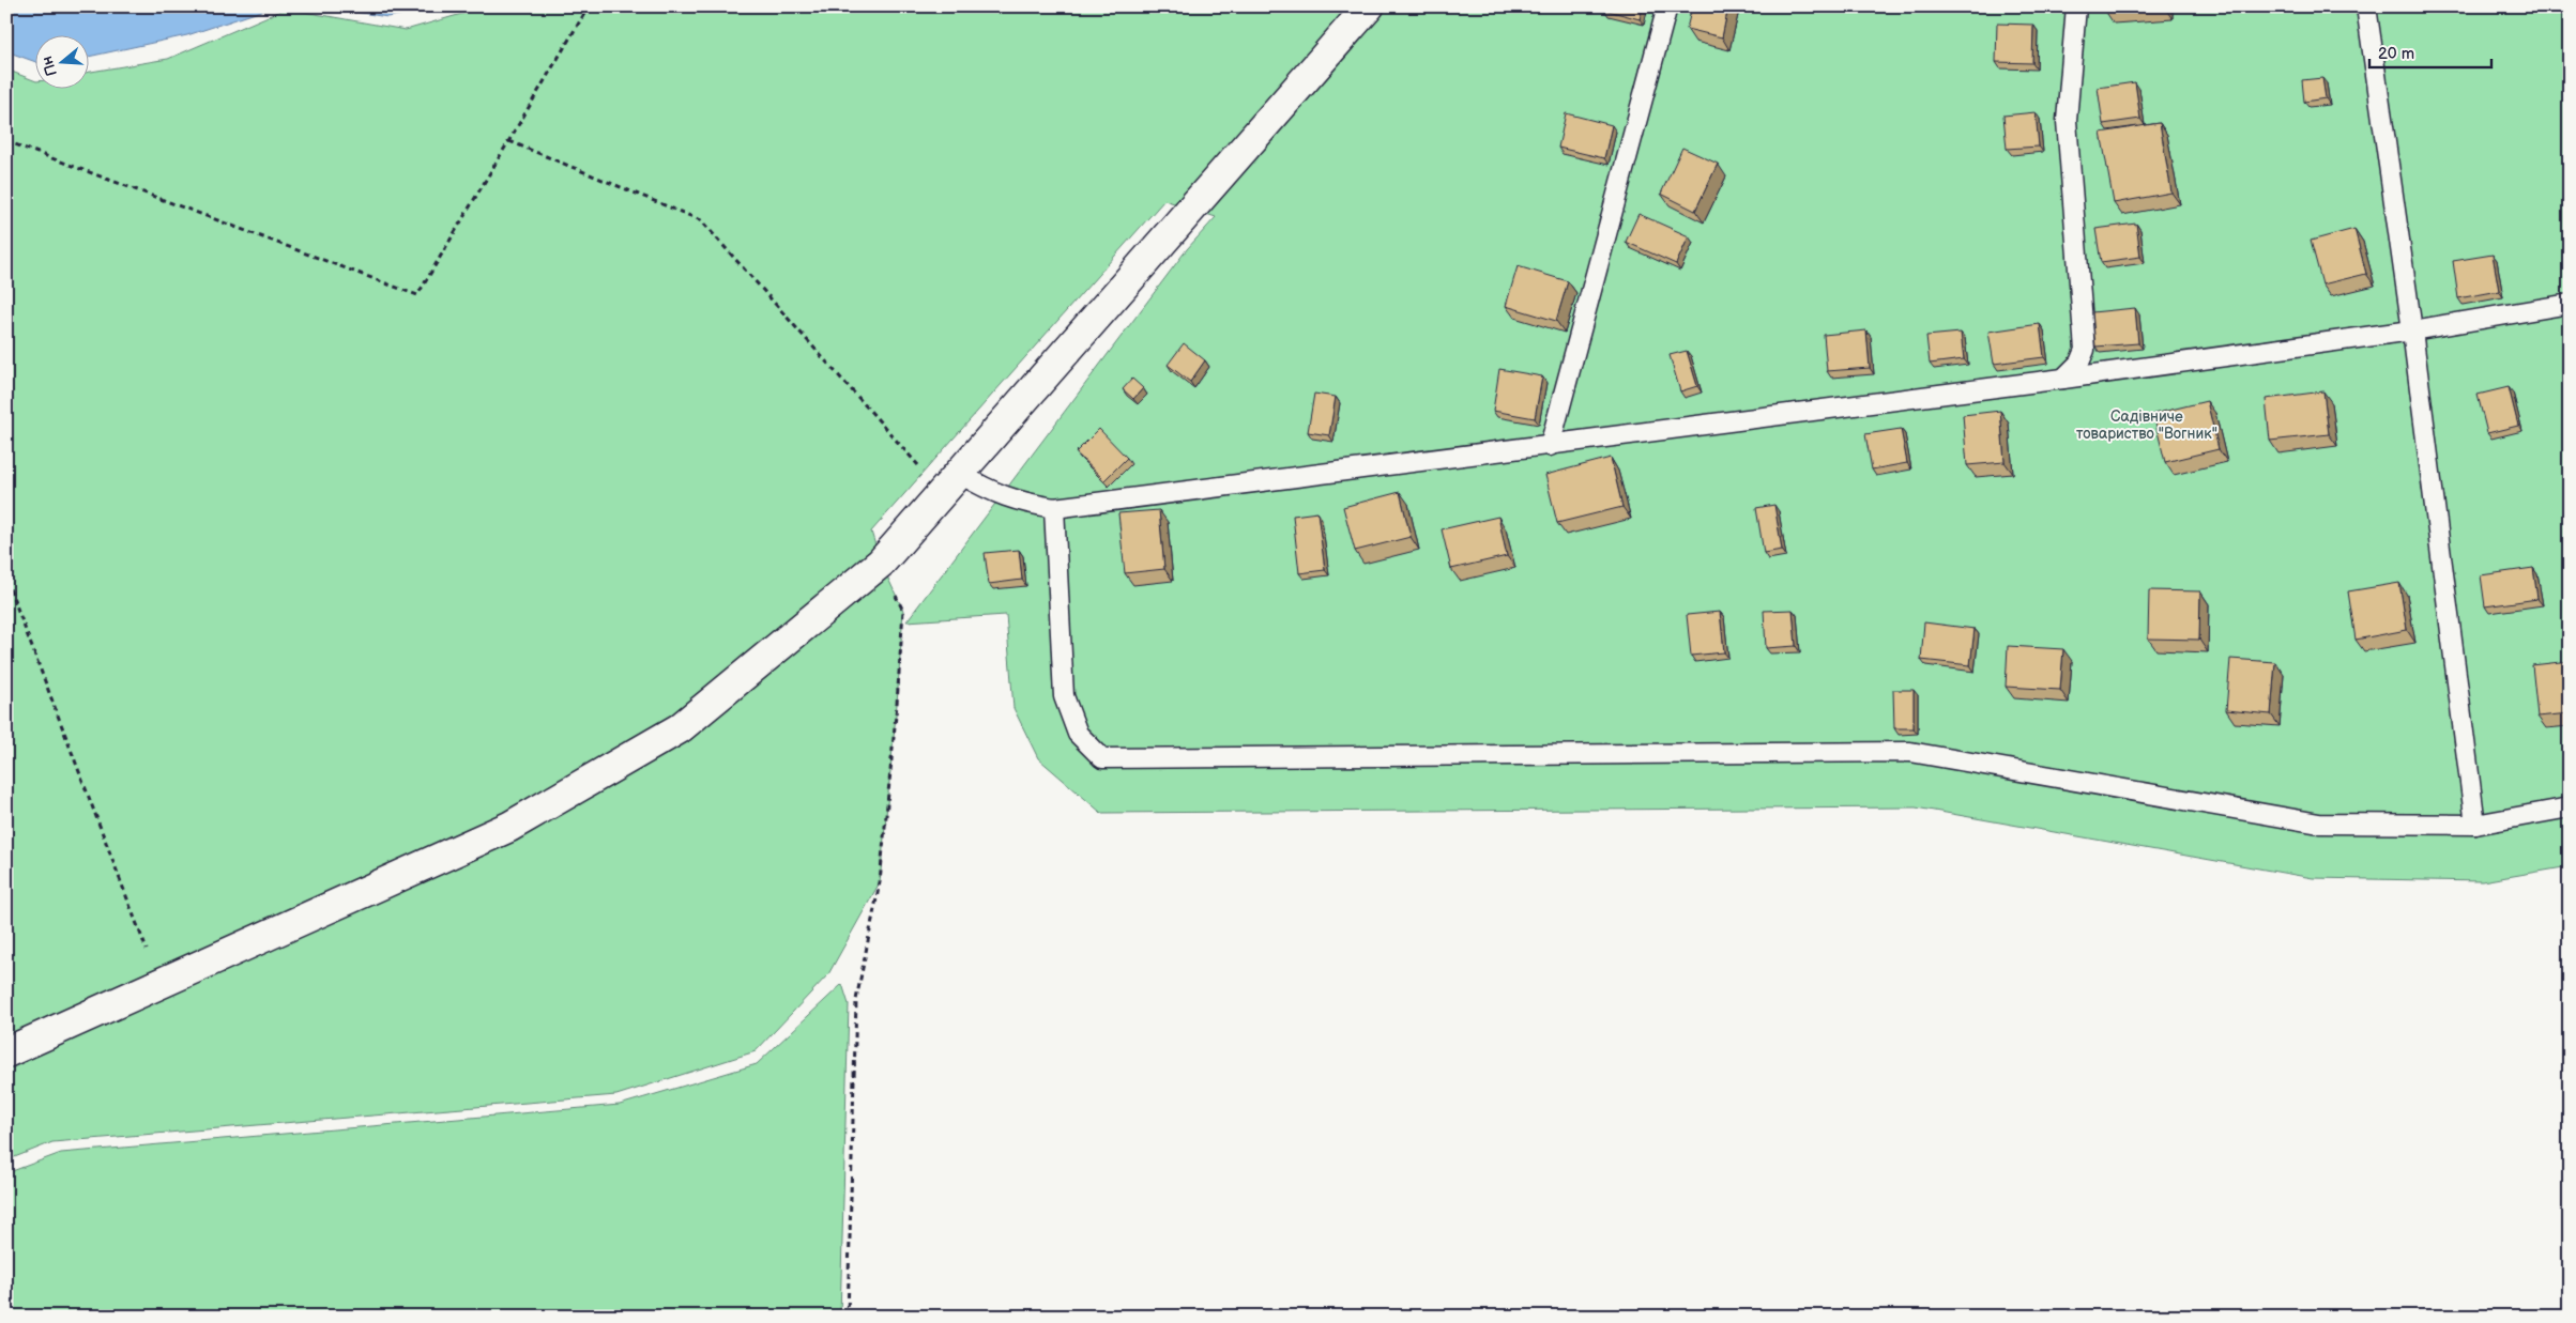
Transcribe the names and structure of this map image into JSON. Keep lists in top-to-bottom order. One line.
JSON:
{"parks":["Садівниче товариство \"Вогник\""],"scale_bar":"20 m","north":"left"}
